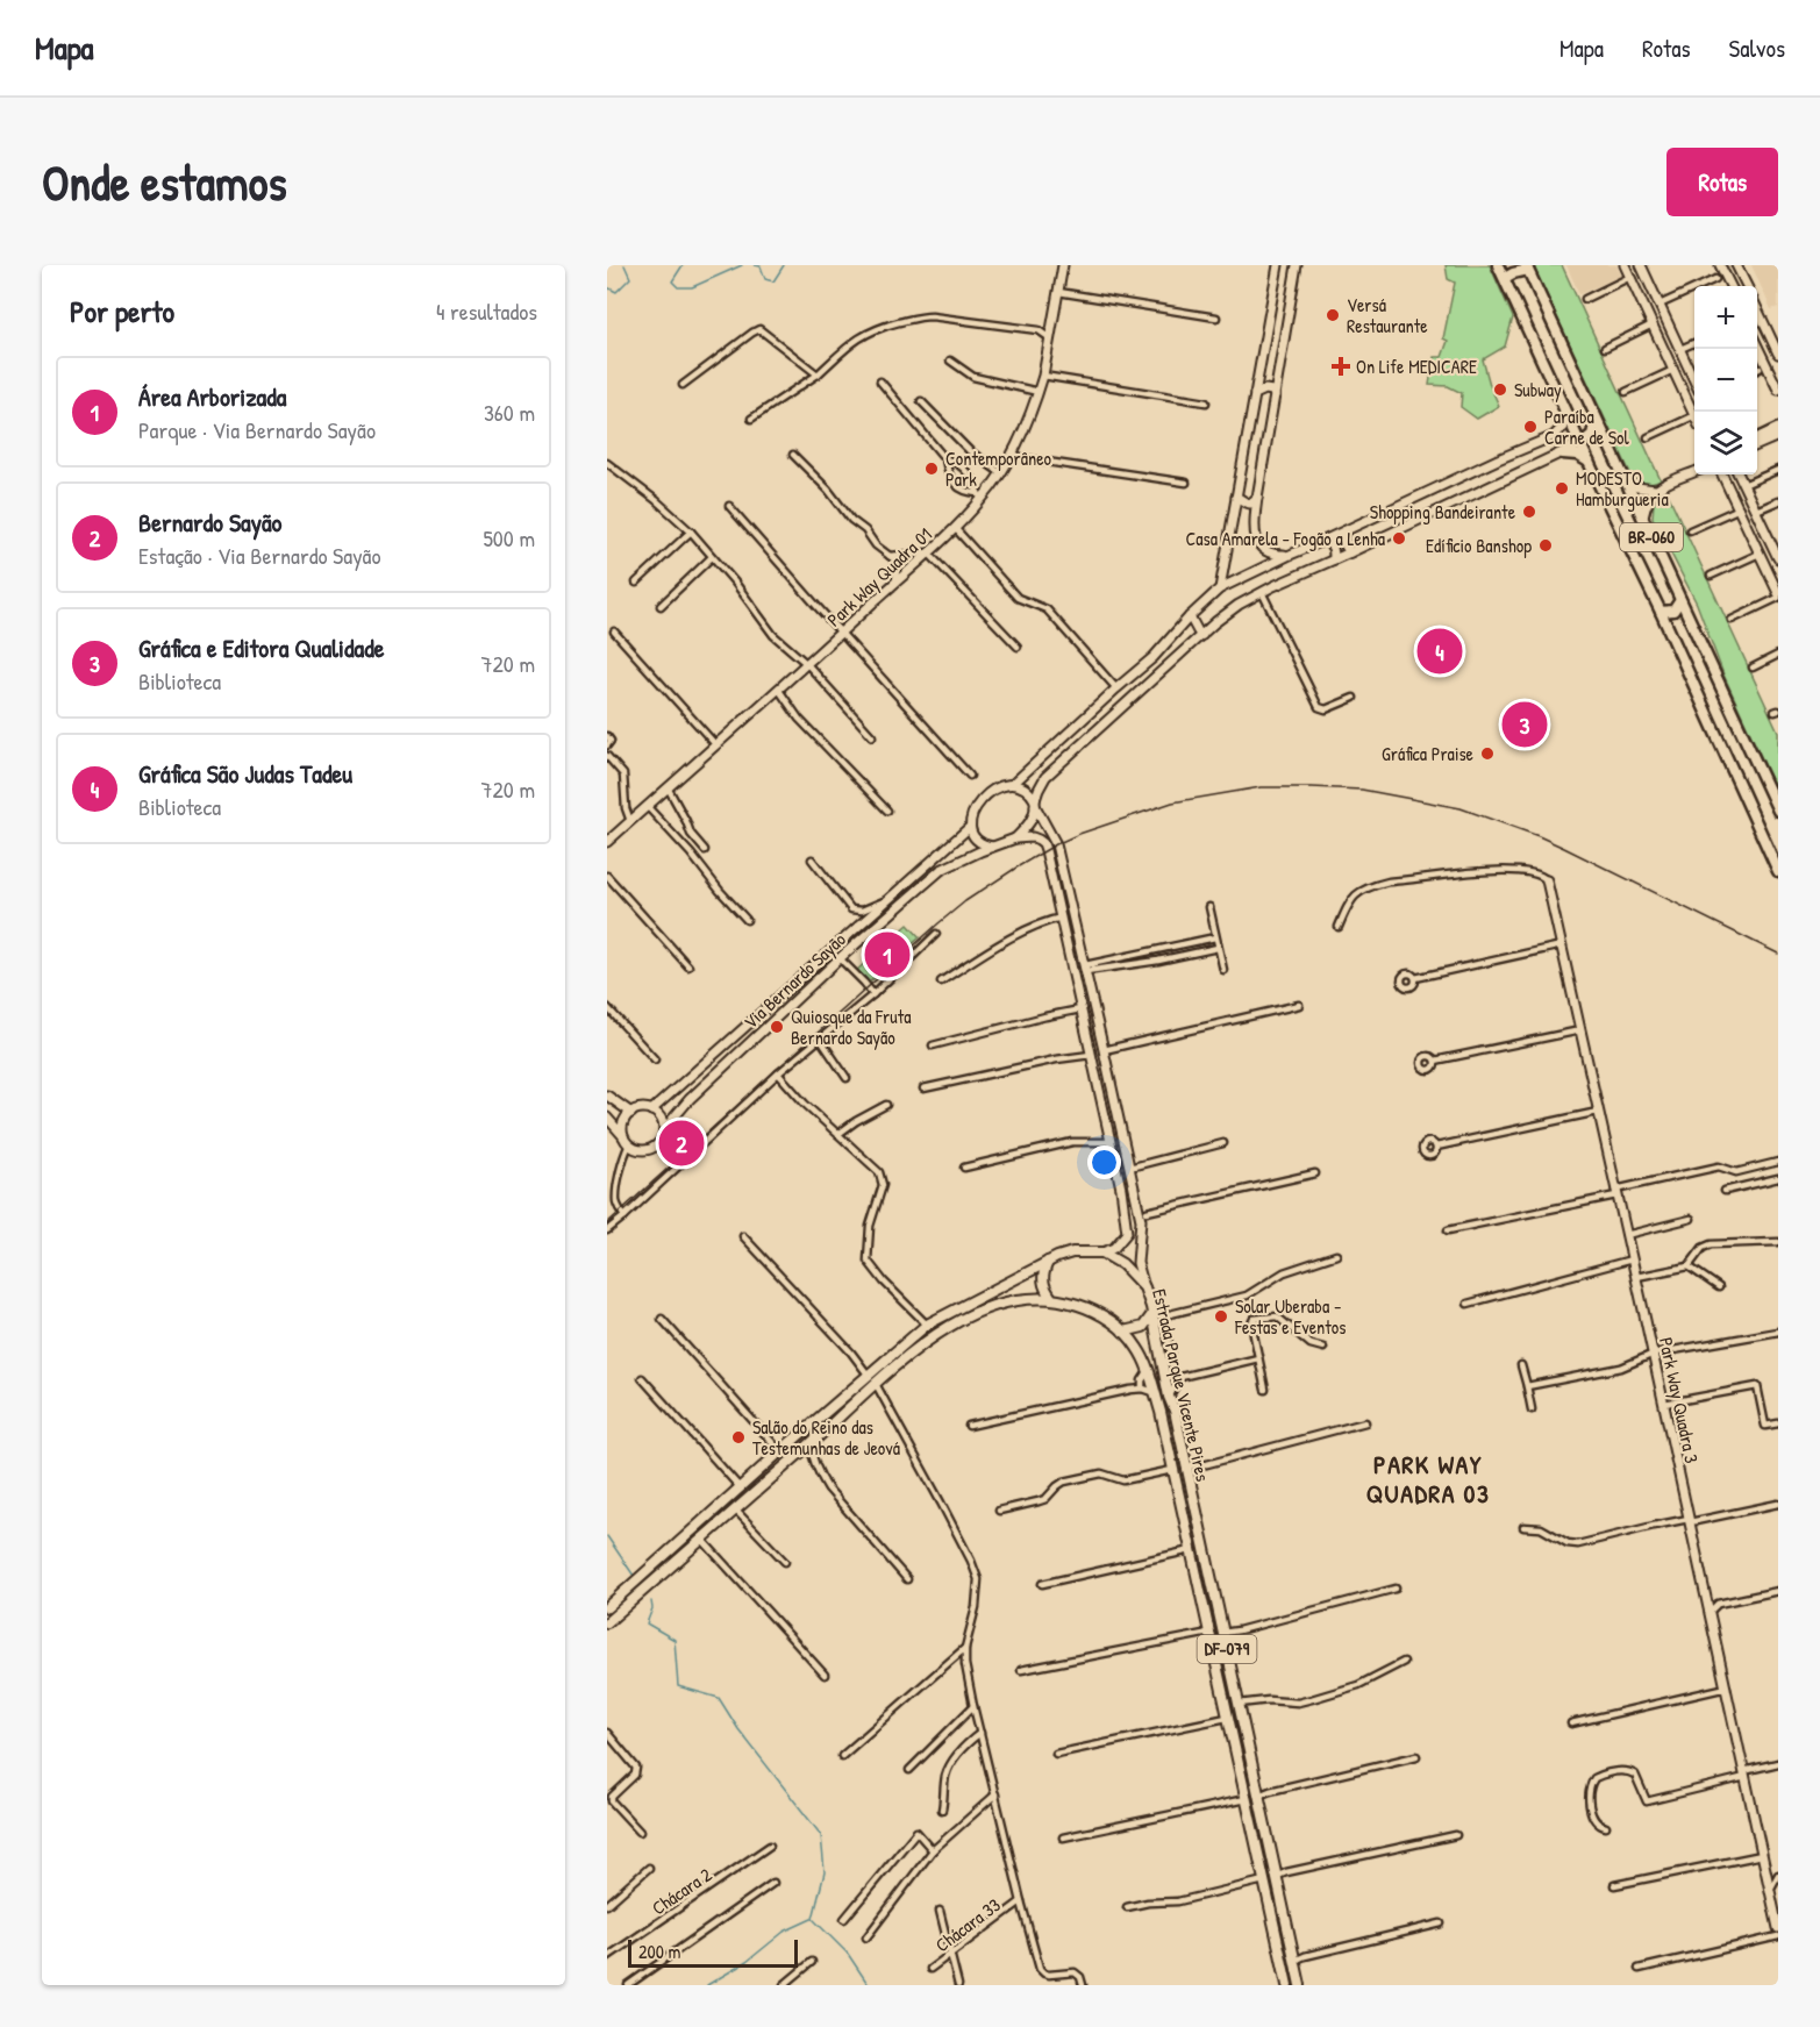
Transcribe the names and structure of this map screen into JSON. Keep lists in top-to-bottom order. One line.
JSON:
{"streets":{"highway":["BR-060"],"main road":["Park Way Quadra 01","Via Bernardo Sayão","Estrada Parque Vicente Pires","Park Way Quadra 3","DF-079"],"street":["Chácara 2","Chácara 33"]},"districts":["PARK WAY QUADRA 03"],"places":{"other":["Versá Restaurante","Subway","Paraíba Carne de Sol","Contemporâneo Park","MODESTO Hamburgueria","Shopping Bandeirante","Casa Amarela - Fogão a Lenha","Edíficio Banshop","Gráfica Praise","Quiosque da Fruta Bernardo Sayão","Solar Uberaba - Festas e Eventos","Salão do Reino das Testemunhas de Jeová"],"health":["On Life MEDICARE"]},"scale_bar":"200 m","page":{"header":"Mapa","nav":["Mapa","Rotas","Salvos"],"buttons":"Rotas","title":"Onde estamos","heading":["Por perto","4 resultados"],"map_buttons":["+","−"],"list":[{"mark":"1","name":"Área Arborizada","note":"Parque · Via Bernardo Sayão","value":"360 m"},{"mark":"2","name":"Bernardo Sayão","note":"Estação · Via Bernardo Sayão","value":"500 m"},{"mark":"3","name":"Gráfica e Editora Qualidade","note":"Biblioteca","value":"720 m"},{"mark":"4","name":"Gráfica São Judas Tadeu","note":"Biblioteca","value":"720 m"}],"pins":["4","3","1","2"],"scale":"200 m"}}
